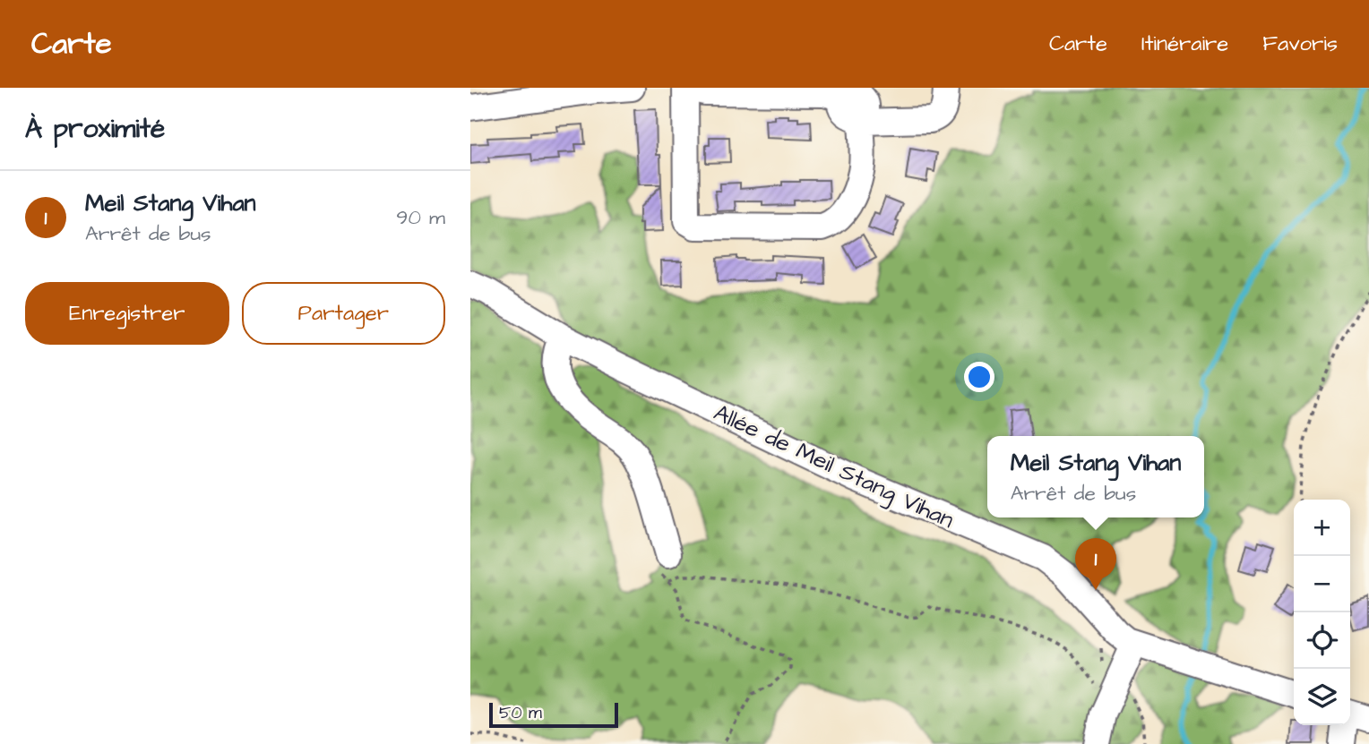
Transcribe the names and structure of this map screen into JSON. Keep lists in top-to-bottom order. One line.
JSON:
{"streets":{"street":["Allée de Meil Stang Vihan"]},"scale_bar":"50 m","page":{"header":"Carte","nav":["Carte","Itinéraire","Favoris"],"heading":"À proximité","list":[{"mark":"1","name":"Meil Stang Vihan","note":"Arrêt de bus","value":"90 m"}],"buttons":["Enregistrer","Partager"],"popup":["Meil Stang Vihan","Arrêt de bus"],"map_buttons":["+","−"],"pins":"1","scale":"50 m"}}
